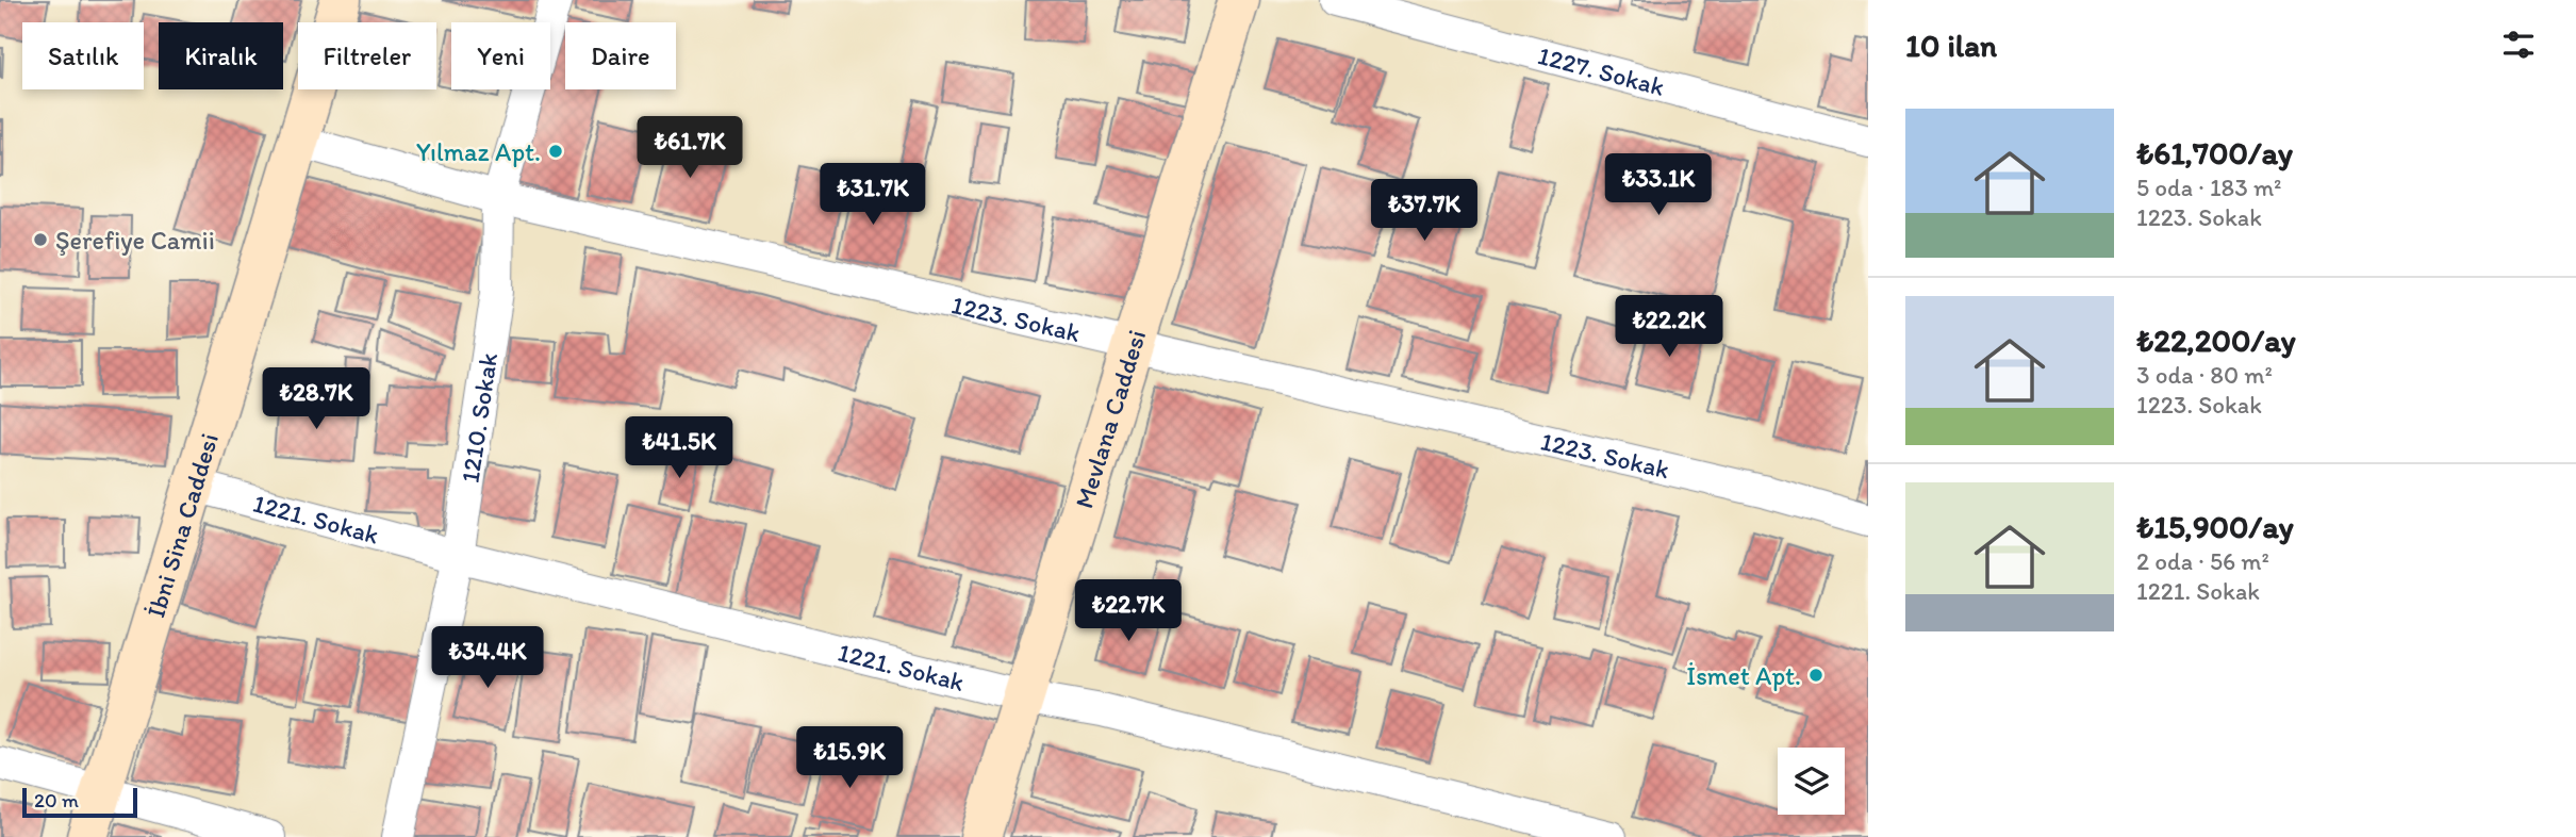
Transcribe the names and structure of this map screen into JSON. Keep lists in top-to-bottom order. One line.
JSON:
{"streets":{"street":["1227. Sokak","1223. Sokak","1210. Sokak","Mevlana Caddesi","1221. Sokak","İbni Sina Caddesi"]},"crossings":[["1223. Sokak","1210. Sokak"],["1223. Sokak","Mevlana Caddesi"],["1223. Sokak","İbni Sina Caddesi"],["1210. Sokak","1221. Sokak"],["Mevlana Caddesi","1221. Sokak"],["1221. Sokak","İbni Sina Caddesi"]],"places":["Yılmaz Apt.","Şerefiye Camii","İsmet Apt."],"scale_bar":"20 m","page":{"heading":"10 ilan","chip":["Satılık","Kiralık","Filtreler","Yeni","Daire"],"list":[{"name":"₺61,700/ay","note":"5 oda · 183 m² · 1223. Sokak"},{"name":"₺22,200/ay","note":"3 oda · 80 m² · 1223. Sokak"},{"name":"₺15,900/ay","note":"2 oda · 56 m² · 1221. Sokak"}],"price":["₺61.7K","₺33.1K","₺31.7K","₺37.7K","₺22.2K","₺28.7K","₺41.5K","₺22.7K","₺34.4K","₺15.9K"],"scale":"20 m"}}
